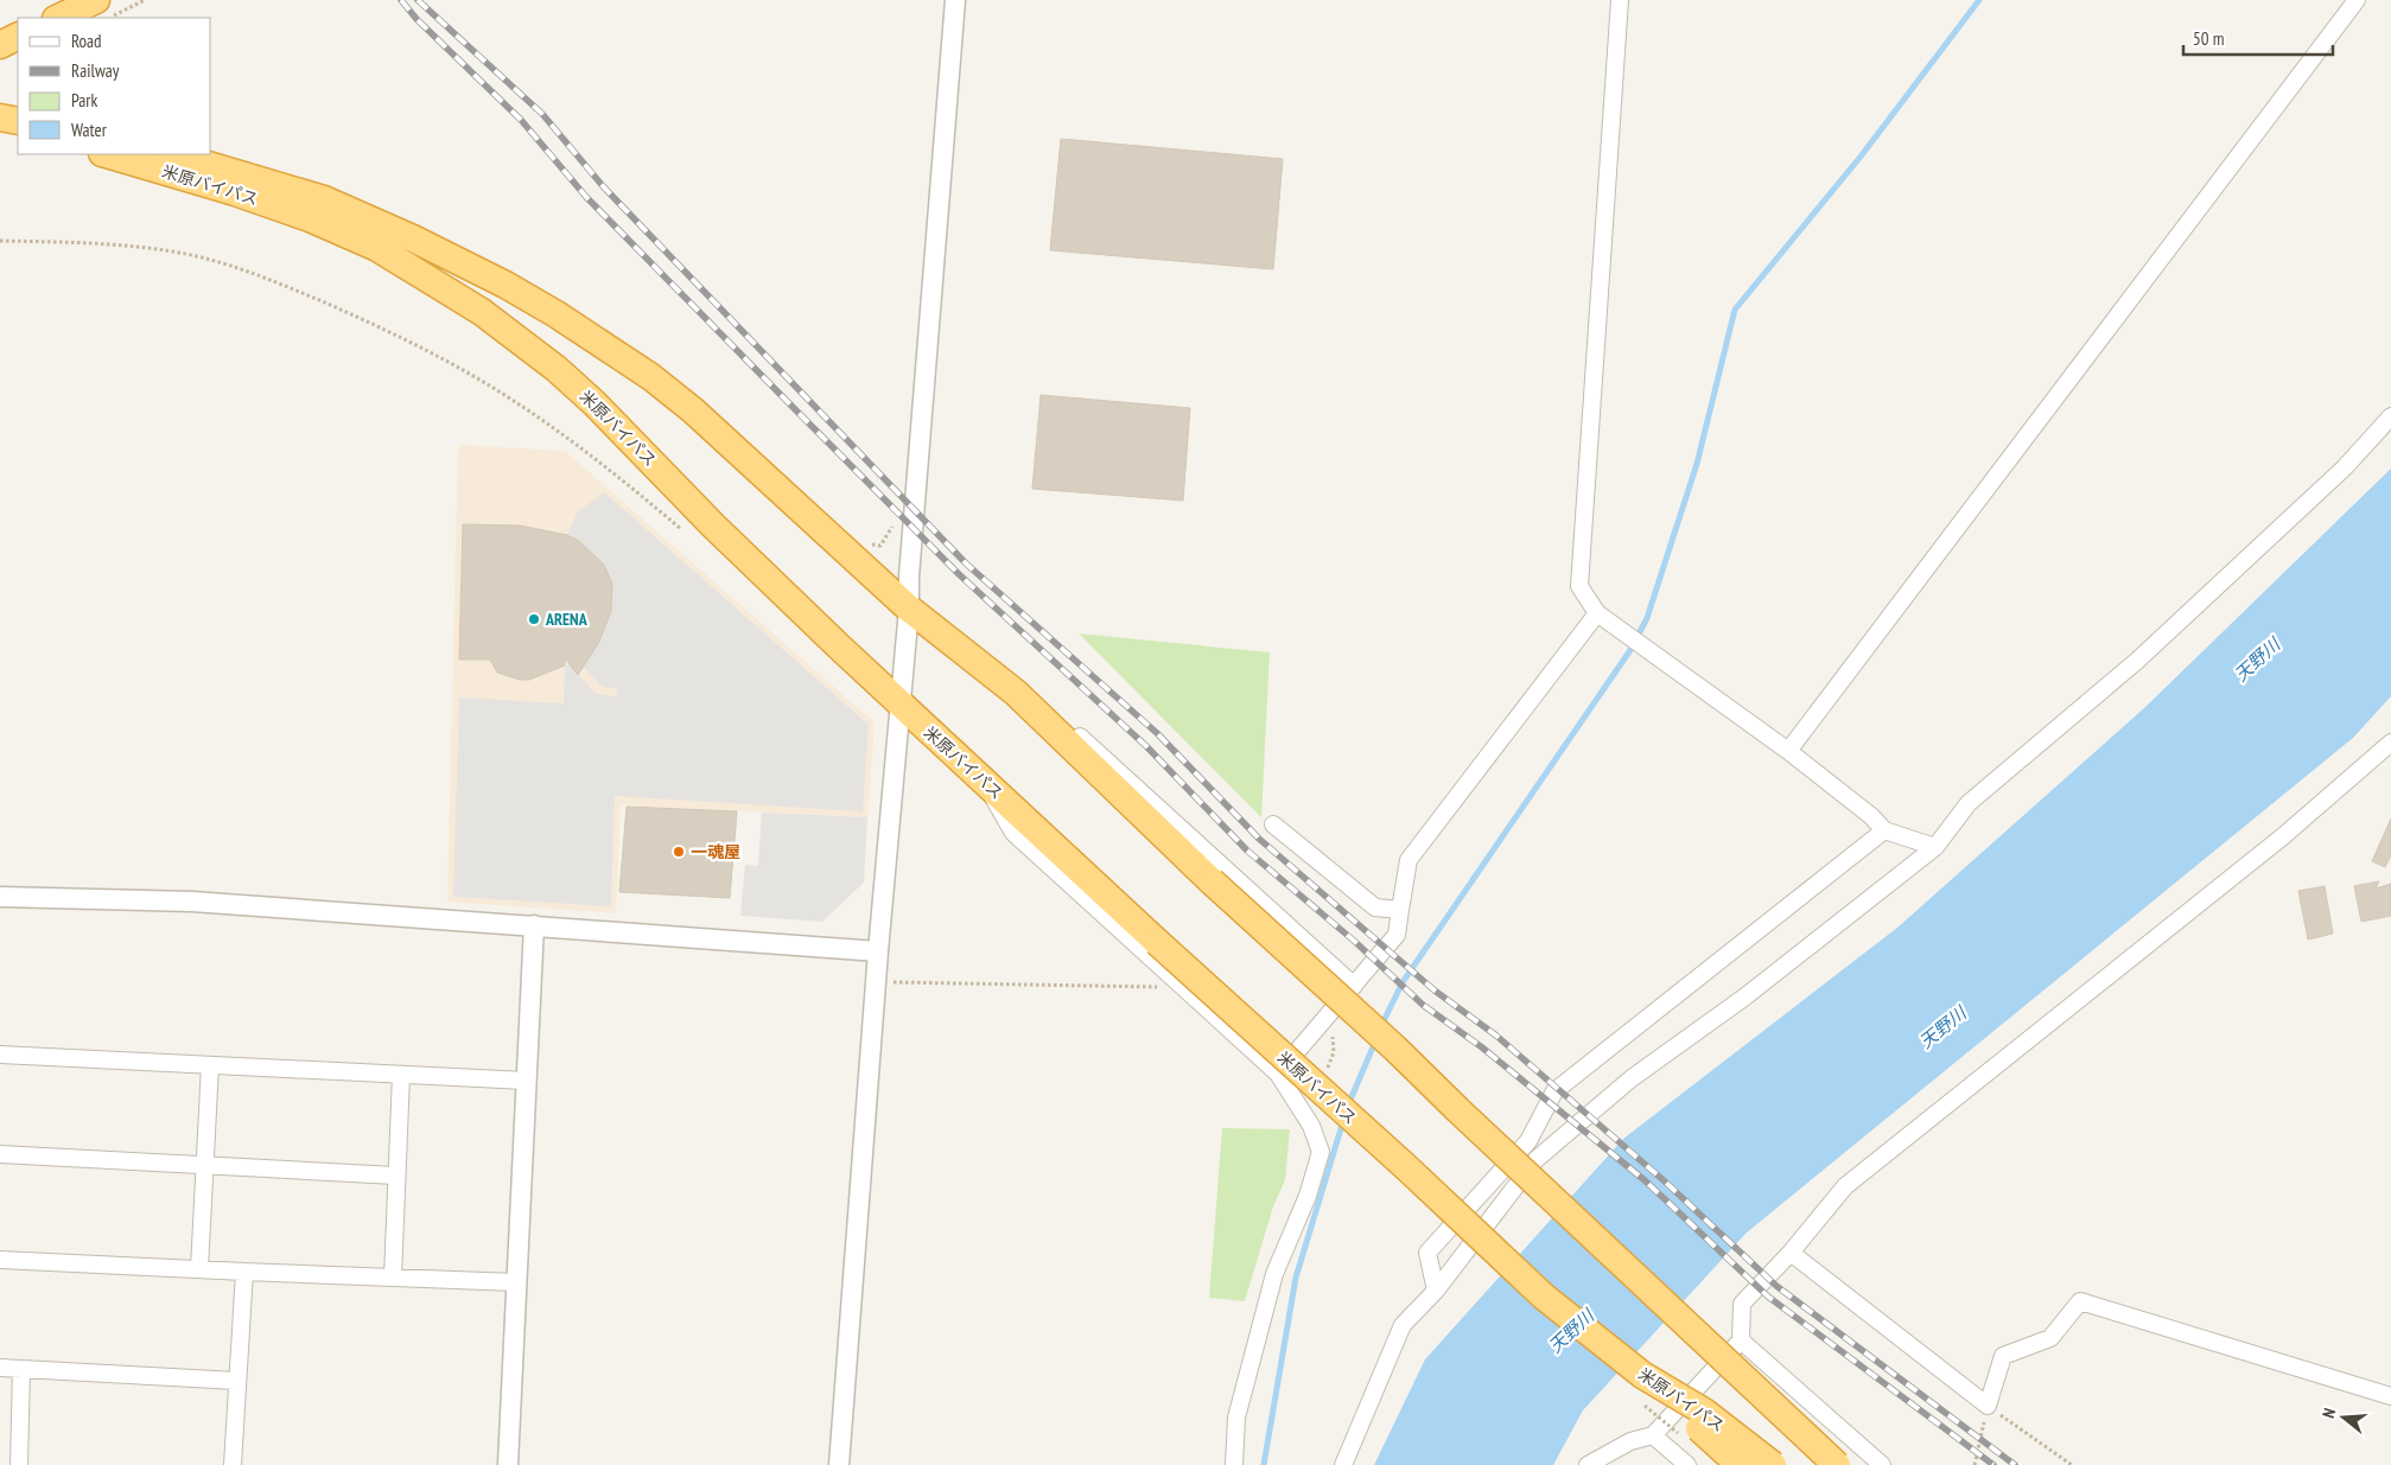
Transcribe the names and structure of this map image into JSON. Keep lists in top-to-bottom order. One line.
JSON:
{"streets":{"highway":["米原バイパス"]},"water":["天野川"],"places":["ARENA","一魂屋"],"legend":["Road","Railway","Park","Water"],"scale_bar":"50 m","north":"left"}
